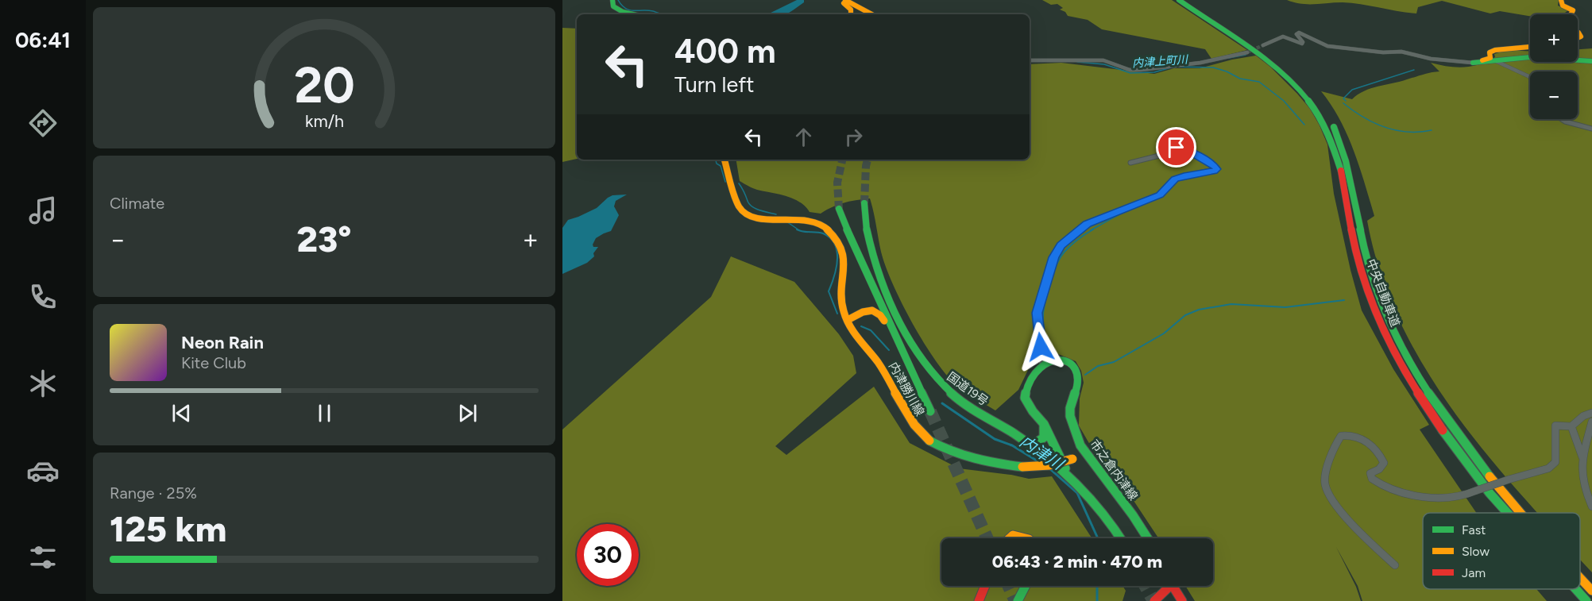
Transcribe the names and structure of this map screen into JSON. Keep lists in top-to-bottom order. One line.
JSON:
{"streets":{"main road":["中央自動車道","内津勝川線","国道19号","市之倉内津線"]},"crossings":[["内津勝川線","市之倉内津線"]],"water":["内津上町川","内津川"],"legend":["Fast","Slow","Jam"],"page":{"tabs":"06:41","map_buttons":["+","−"],"turn":["400 m","Turn left"],"tile":["Climate",["Range · 25%","125 km"]],"heat":["−","23°","+"],"song":["Neon Rain","Kite Club"],"limit":"30","trip":"06:43 · 2 min · 470 m","gauge":["20","km/h"]}}
